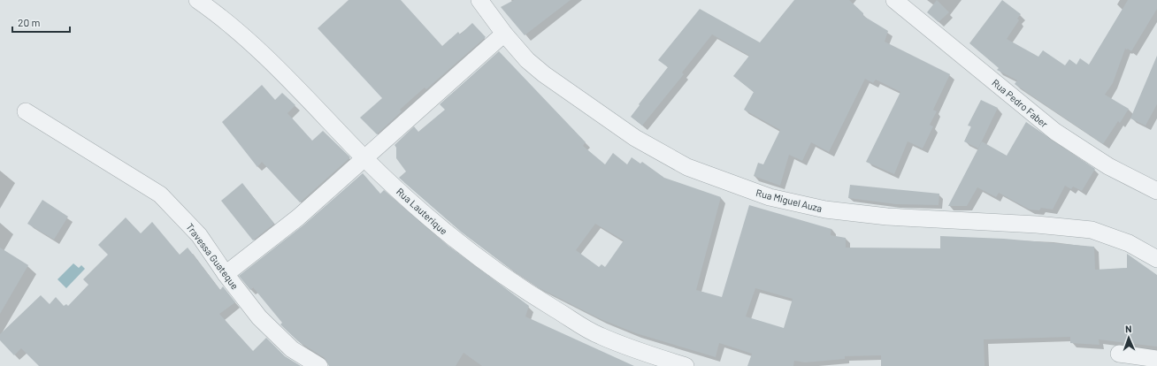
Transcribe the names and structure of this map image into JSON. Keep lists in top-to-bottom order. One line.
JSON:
{"streets":{"street":["Rua Pedro Faber","Rua Miguel Auza","Rua Lauterique","Travessa Guateque"]},"scale_bar":"20 m","north":"top"}
